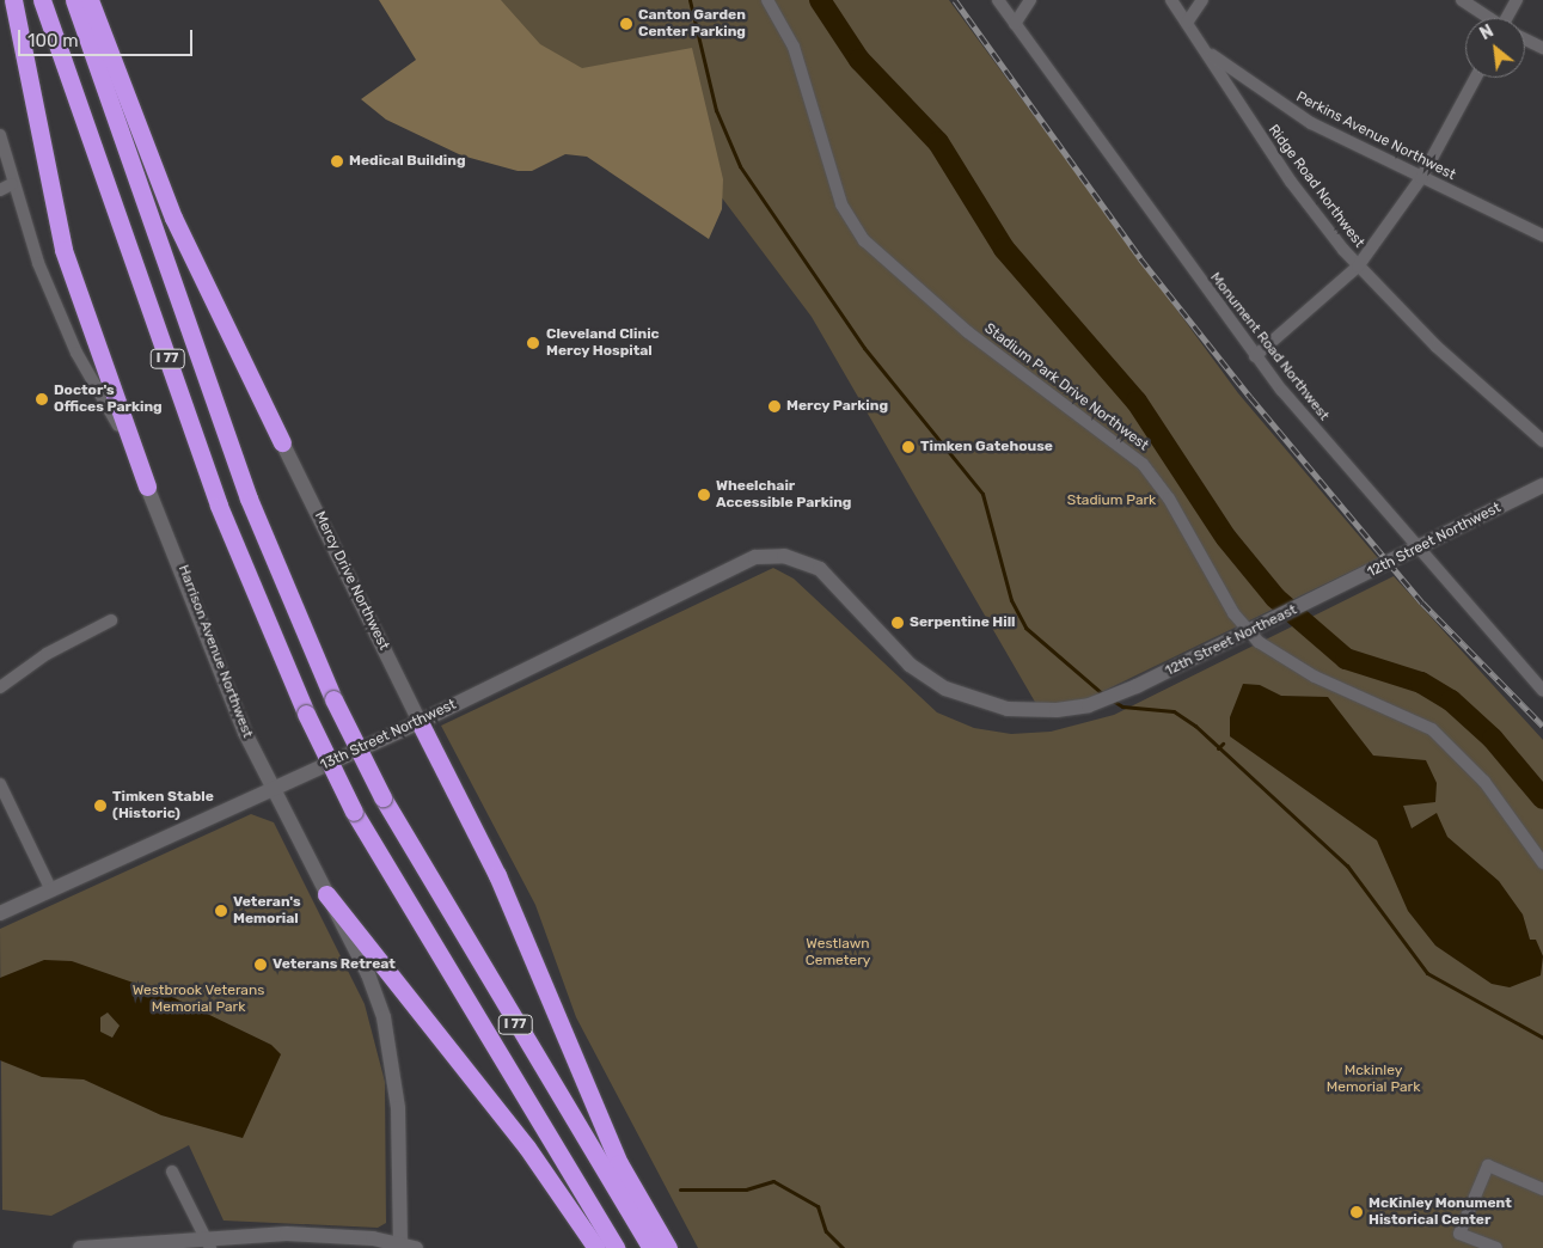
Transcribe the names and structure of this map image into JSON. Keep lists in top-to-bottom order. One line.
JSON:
{"streets":{"highway":["I 77"],"main road":["12th Street Northwest","Mercy Drive Northwest","12th Street Northeast","Harrison Avenue Northwest","13th Street Northwest"],"street":["Perkins Avenue Northwest","Ridge Road Northwest","Monument Road Northwest","Stadium Park Drive Northwest"]},"crossings":[["Perkins Avenue Northwest","Ridge Road Northwest"],["Monument Road Northwest","12th Street Northwest"],["Stadium Park Drive Northwest","12th Street Northeast"],["12th Street Northwest","12th Street Northeast"],["Mercy Drive Northwest","13th Street Northwest"],["12th Street Northeast","13th Street Northwest"],["Harrison Avenue Northwest","13th Street Northwest"]],"parks":["Stadium Park","Westlawn Cemetery","Westbrook Veterans Memorial Park","Mckinley Memorial Park"],"places":["Canton Garden Center Parking","Medical Building","Cleveland Clinic Mercy Hospital","Doctor's Offices Parking","Mercy Parking","Timken Gatehouse","Wheelchair Accessible Parking","Serpentine Hill","Timken Stable (Historic)","Veteran's Memorial","Veterans Retreat","McKinley Monument Historical Center"],"scale_bar":"100 m","north":"top left"}
